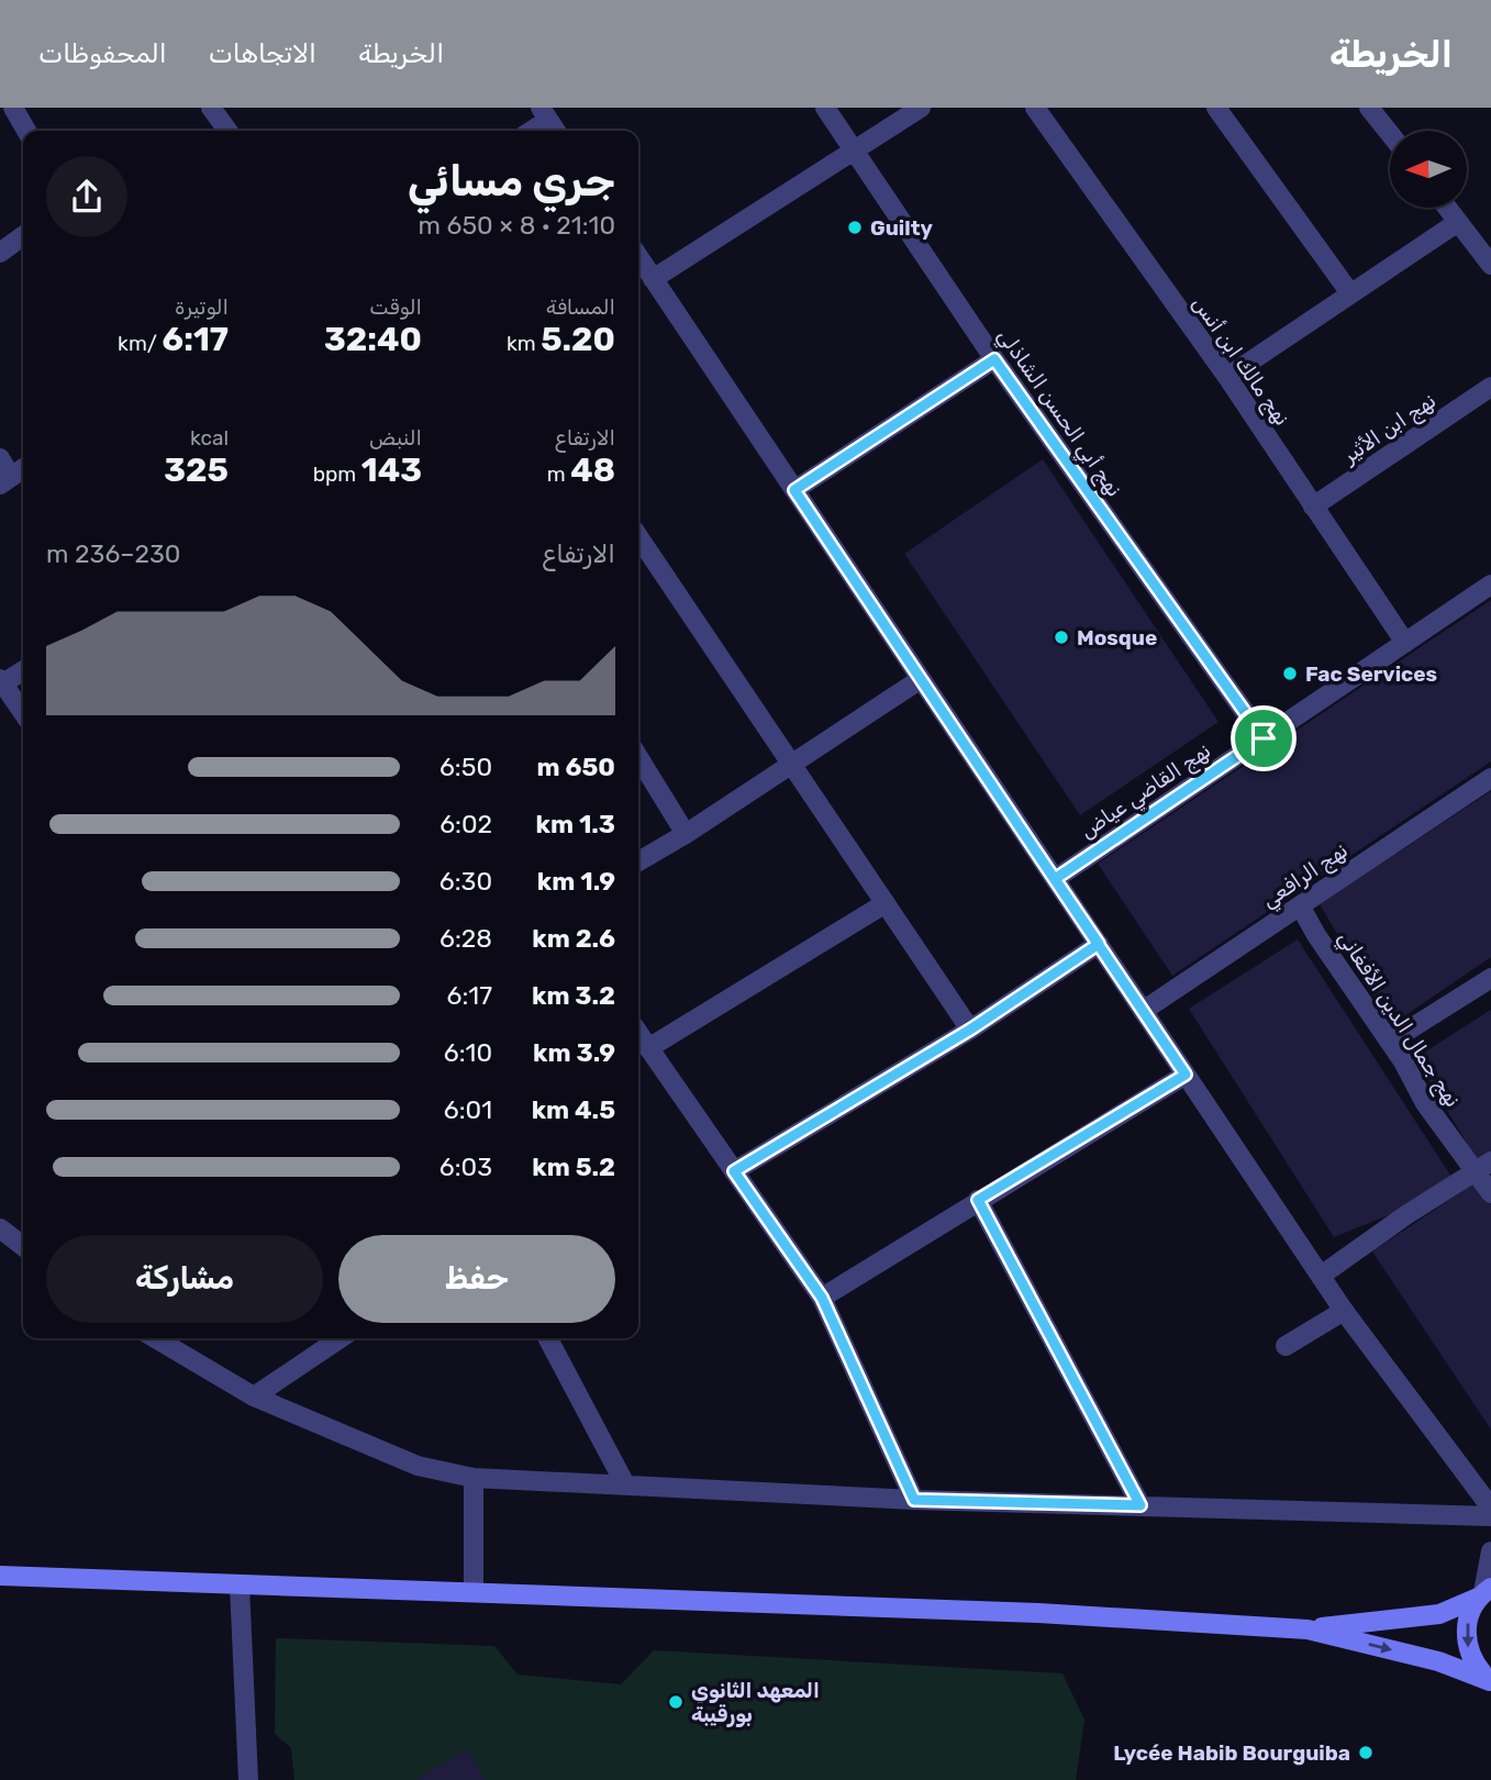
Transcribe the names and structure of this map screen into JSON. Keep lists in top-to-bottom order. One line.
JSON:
{"streets":{"street":["نهج مالك ابن أنس","نهج أبي الحسن الشاذلي","نهج ابن الأثير","نهج القاضي عياض","نهج الرافعي","نهج جمال الدين الأفغاني"]},"crossings":[["نهج مالك ابن أنس","نهج ابن الأثير"],["نهج مالك ابن أنس","نهج القاضي عياض"],["نهج أبي الحسن الشاذلي","نهج القاضي عياض"],["نهج الرافعي","نهج جمال الدين الأفغاني"]],"places":["Guilty","Mosque","Fac Services","المعهد الثانوي بورقيبة","Lycée Habib Bourguiba"],"north":"left","page":{"header":"الخريطة","nav":["الخريطة","الاتجاهات","المحفوظات"],"heading":["جري مسائي","21:10 · 8 × 650 m"],"stats":[["المسافة","5.20 km"],["الوقت","32:40"],["الوتيرة","6:17 /km"],["الارتفاع","48 m"],["النبض","143 bpm"],["kcal","325"]],"chart":["الارتفاع","230–236 m"],"list":[{"name":"650 m","note":"6:50"},{"name":"1.3 km","note":"6:02"},{"name":"1.9 km","note":"6:30"},{"name":"2.6 km","note":"6:28"},{"name":"3.2 km","note":"6:17"},{"name":"3.9 km","note":"6:10"},{"name":"4.5 km","note":"6:01"},{"name":"5.2 km","note":"6:03"}],"buttons":["حفظ","مشاركة"]}}
